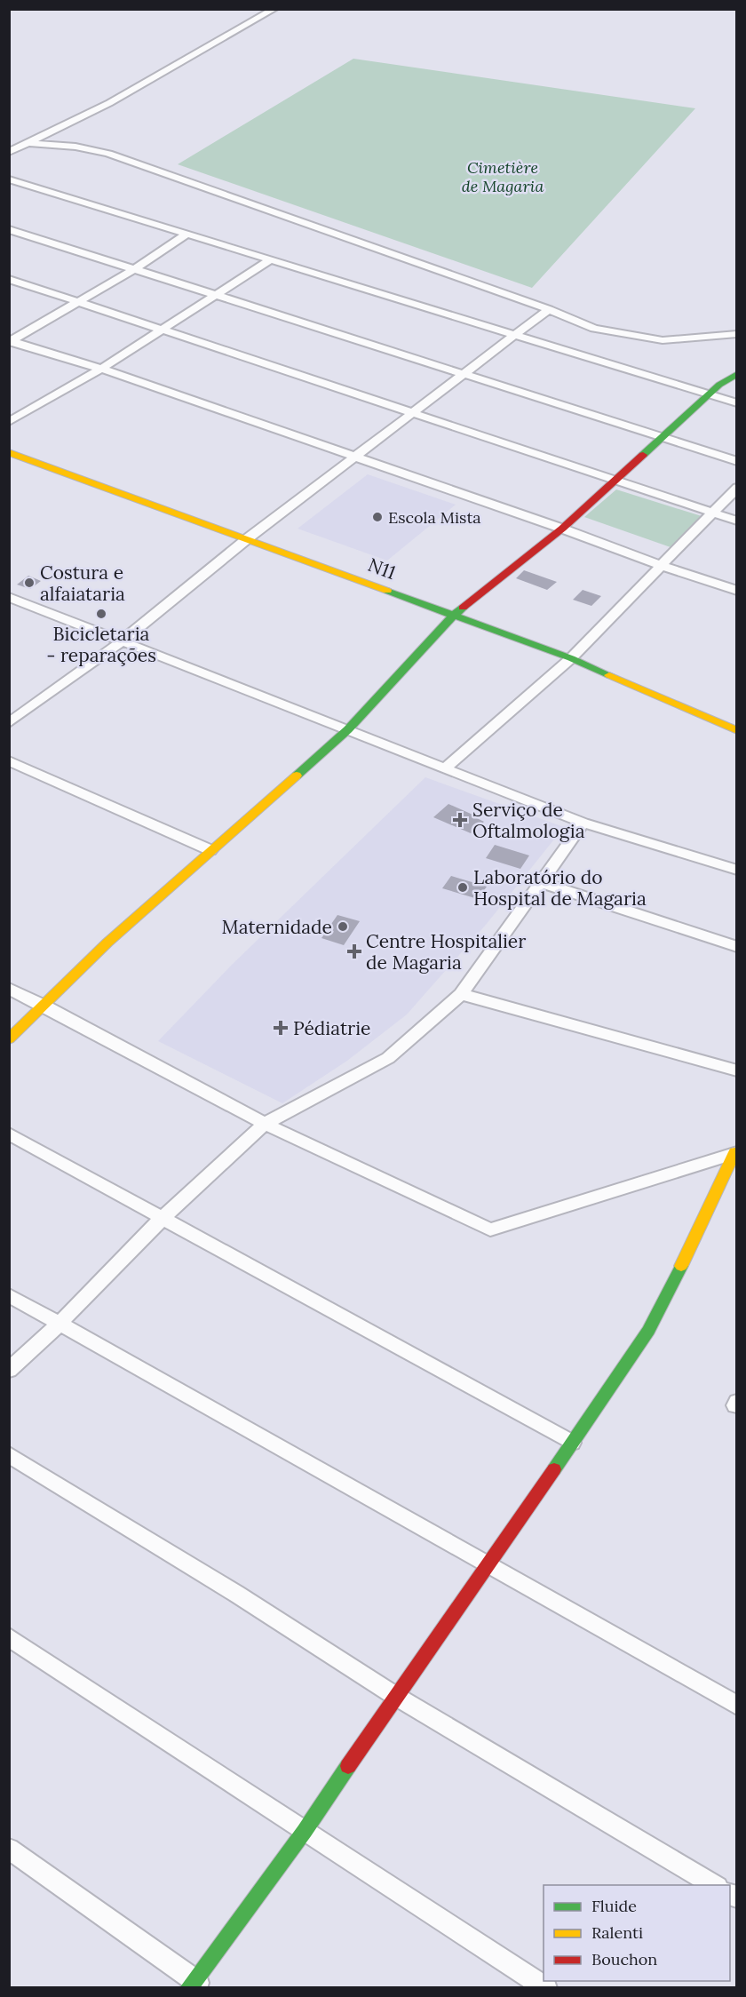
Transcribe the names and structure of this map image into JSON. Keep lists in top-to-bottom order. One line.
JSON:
{"streets":{"street":["N11"]},"parks":["Cimetière de Magaria"],"places":{"other":["Escola Mista","Costura e alfaiataria","Bicicletaria - reparações","Laboratório do Hospital de Magaria","Maternidade"],"health":["Serviço de Oftalmologia","Centre Hospitalier de Magaria","Pédiatrie"]},"legend":["Fluide","Ralenti","Bouchon"]}
